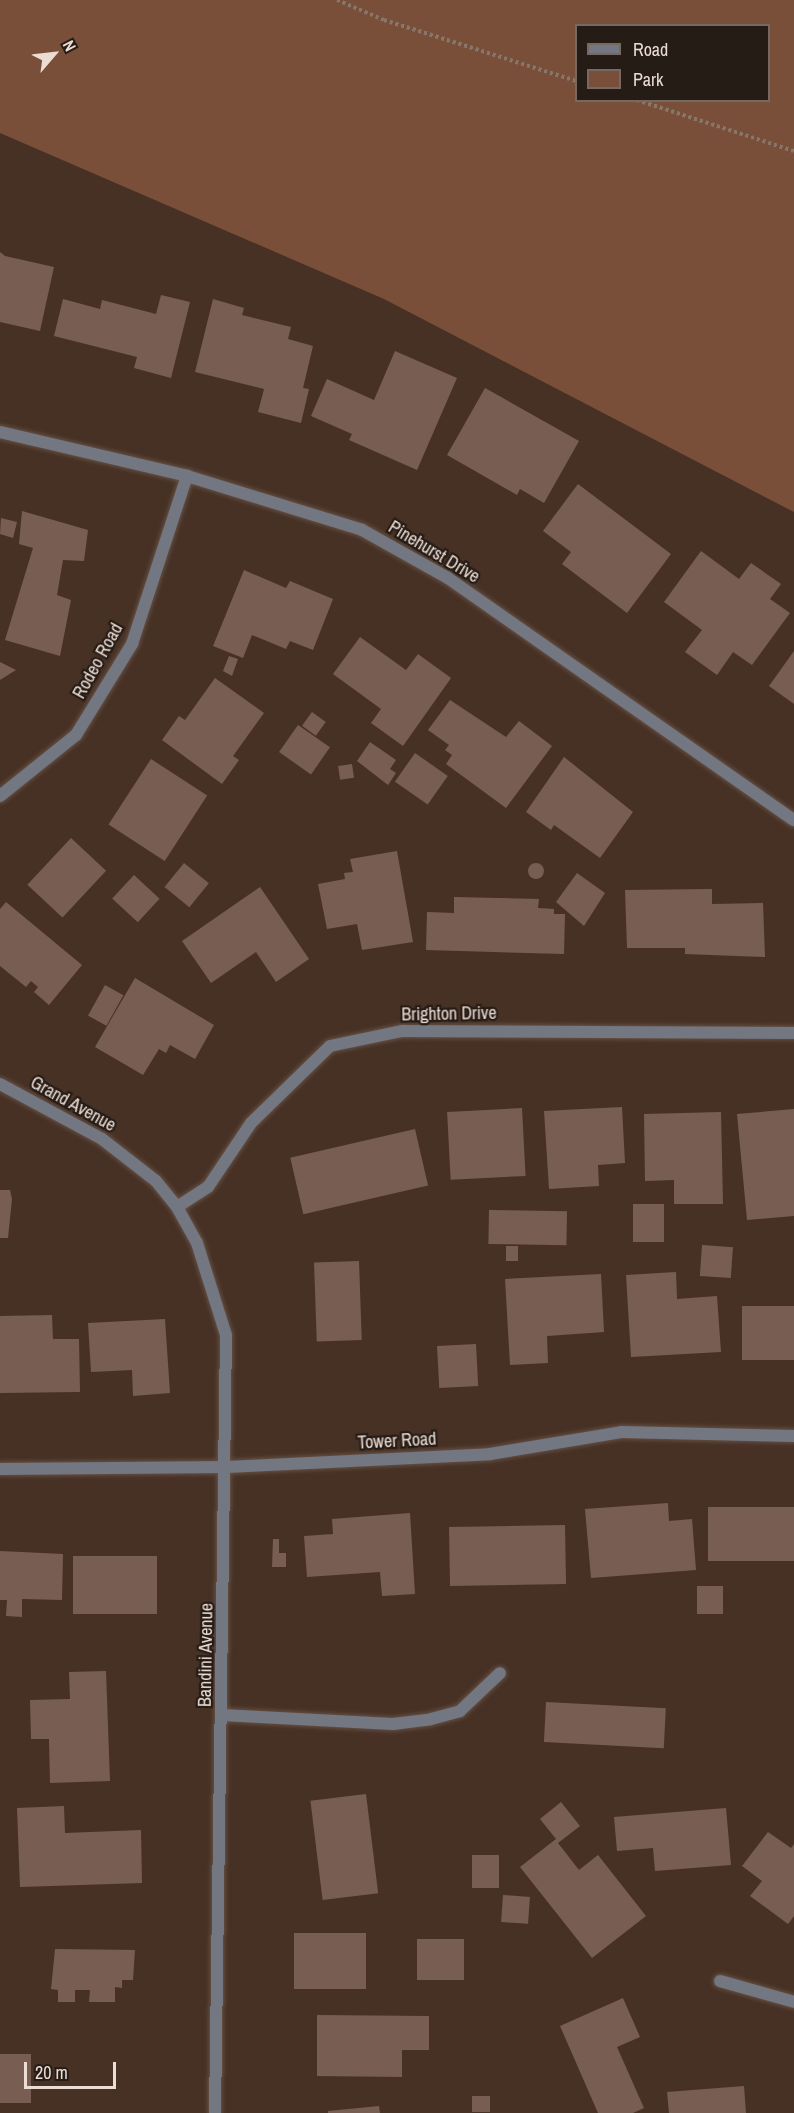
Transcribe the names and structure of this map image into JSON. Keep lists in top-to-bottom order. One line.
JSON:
{"streets":{"street":["Pinehurst Drive","Rodeo Road","Brighton Drive","Grand Avenue","Tower Road","Bandini Avenue"]},"crossings":[["Pinehurst Drive","Rodeo Road"],["Brighton Drive","Grand Avenue"],["Brighton Drive","Bandini Avenue"],["Grand Avenue","Bandini Avenue"],["Tower Road","Bandini Avenue"]],"legend":["Road","Park"],"scale_bar":"20 m","north":"top right"}
